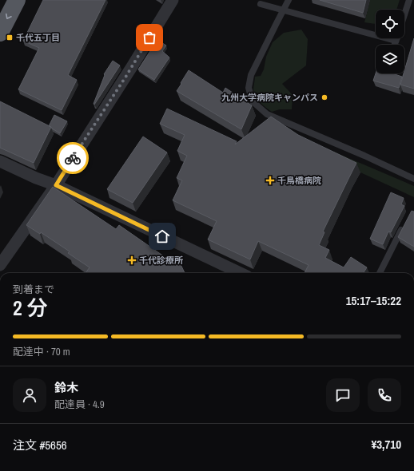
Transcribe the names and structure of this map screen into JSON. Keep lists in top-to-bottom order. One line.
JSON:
{"places":{"transit":["千代五丁目"],"other":["九州大学病院キャンパス"],"health":["千鳥橋病院","千代診療所"]},"page":{"heading":["2 分","到着まで","15:17–15:22"],"panel":["鈴木","配達員 · 4.9","注文 #5656","¥3,710"],"bar":"配達中 · 70 m"}}
